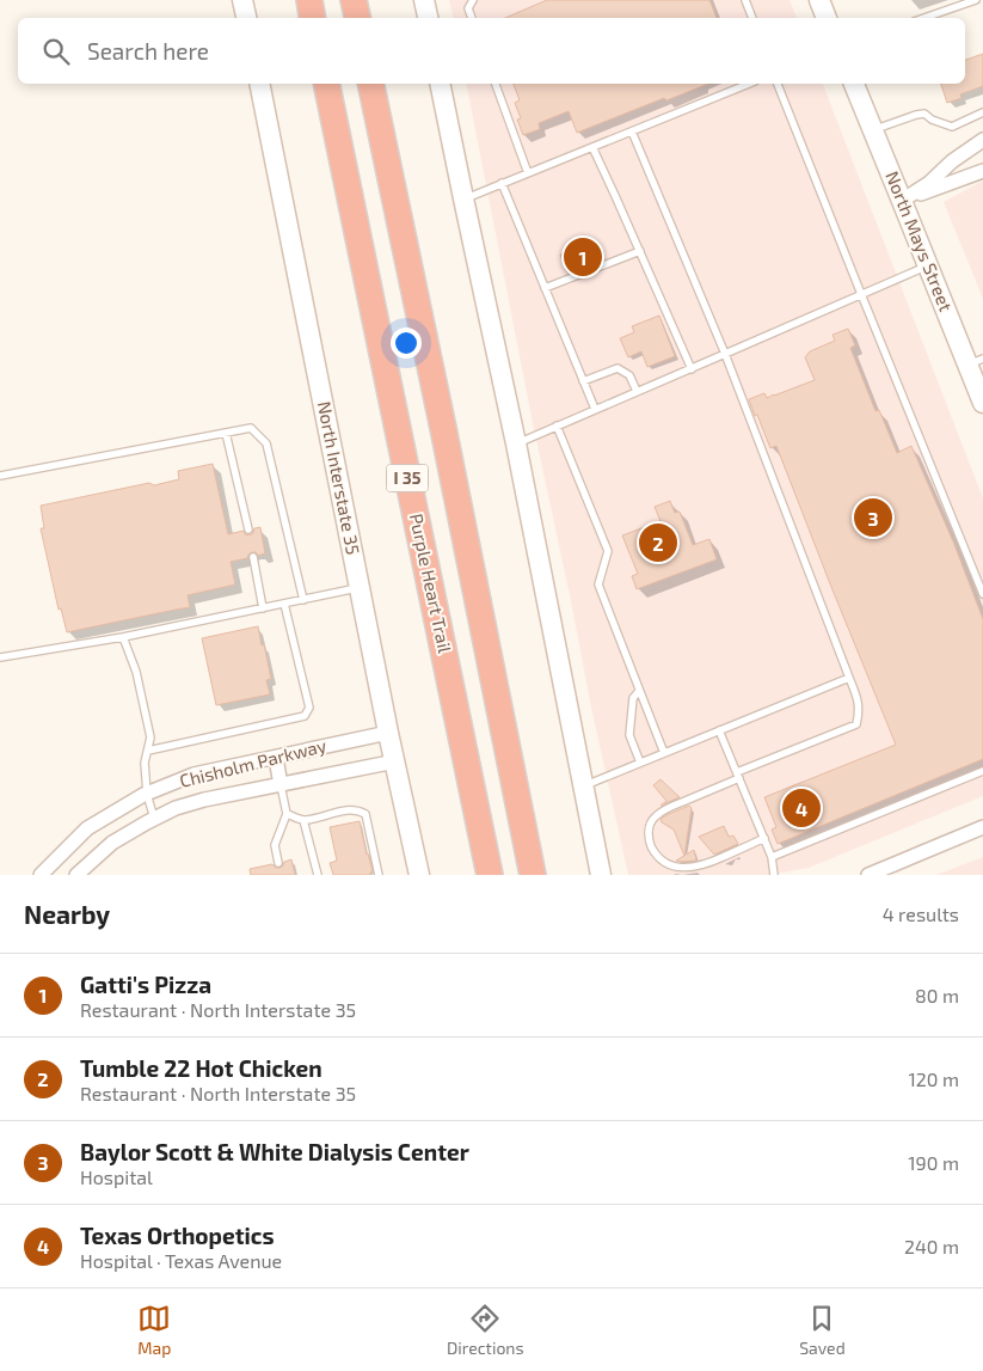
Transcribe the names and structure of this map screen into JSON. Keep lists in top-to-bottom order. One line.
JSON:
{"streets":{"highway":["I 35","Purple Heart Trail"],"main road":["North Mays Street","North Interstate 35"],"street":["Chisholm Parkway"]},"crossings":[["North Interstate 35","Chisholm Parkway"]],"page":{"search":"Search here","pins":["1","3","2","4"],"heading":["Nearby","4 results"],"list":[{"mark":"1","name":"Gatti's Pizza","note":"Restaurant · North Interstate 35","value":"80 m"},{"mark":"2","name":"Tumble 22 Hot Chicken","note":"Restaurant · North Interstate 35","value":"120 m"},{"mark":"3","name":"Baylor Scott & White Dialysis Center","note":"Hospital","value":"190 m"},{"mark":"4","name":"Texas Orthopetics","note":"Hospital · Texas Avenue","value":"240 m"}],"nav":["Map","Directions","Saved"]}}
